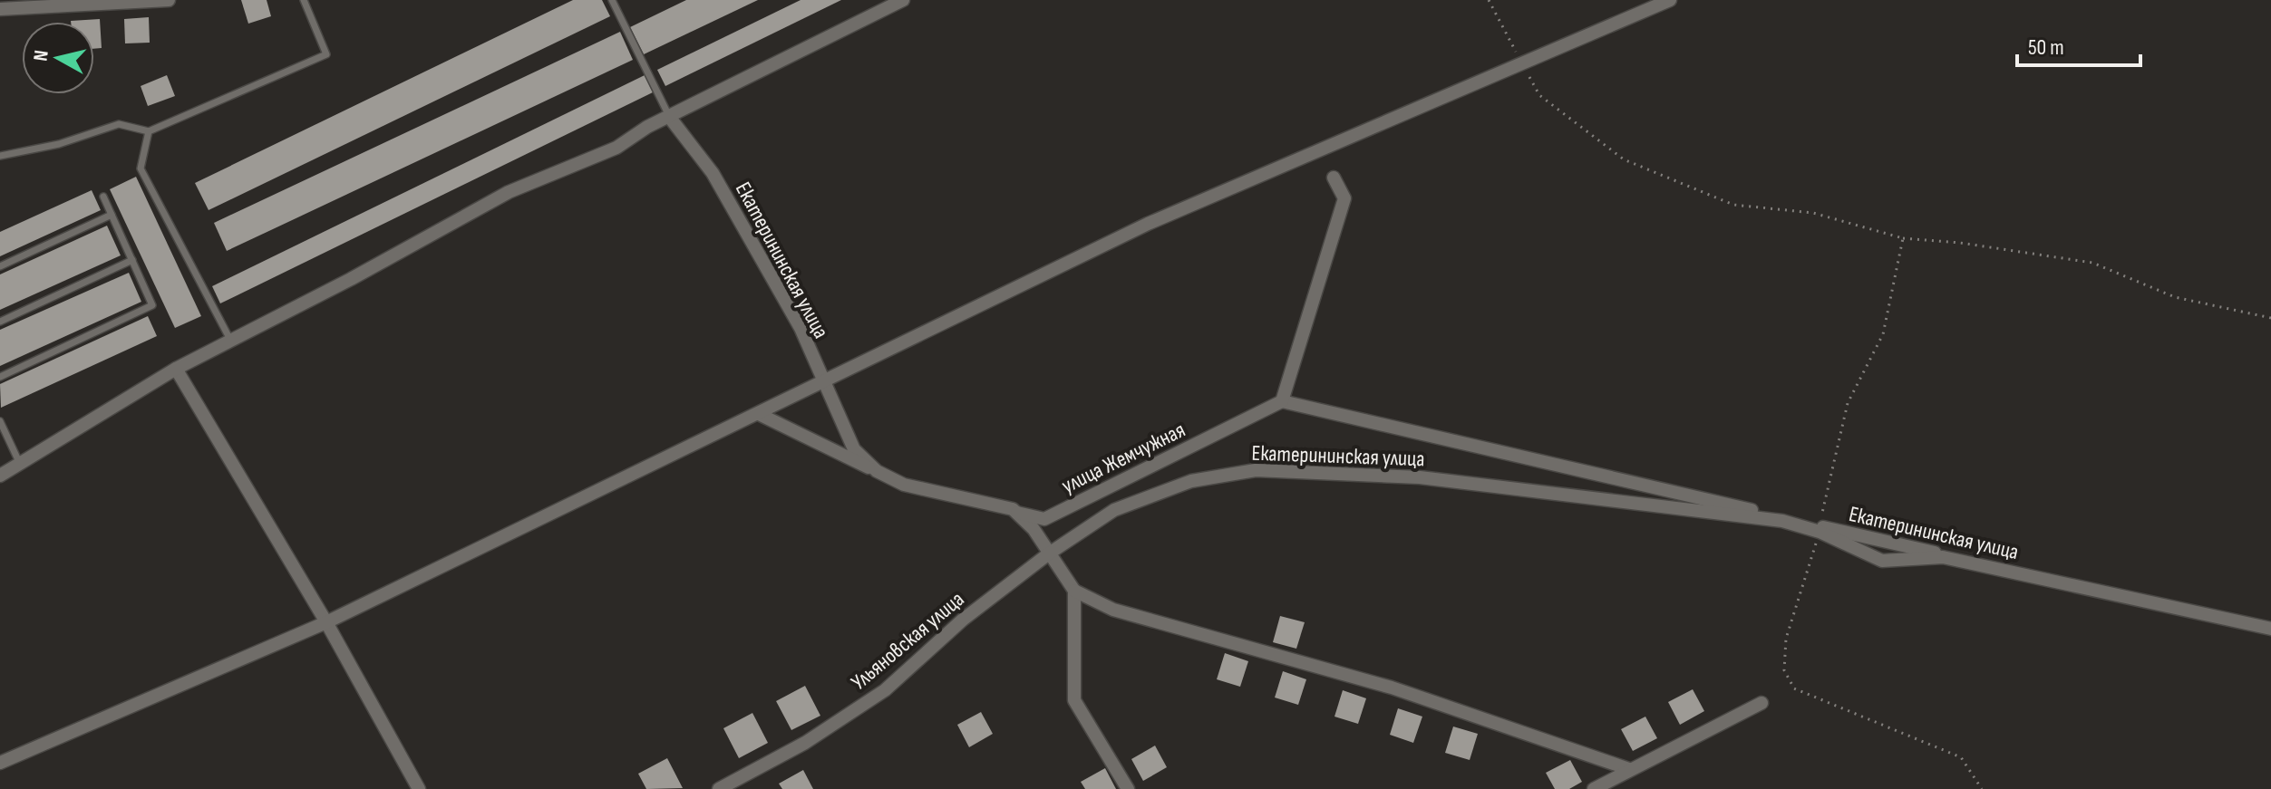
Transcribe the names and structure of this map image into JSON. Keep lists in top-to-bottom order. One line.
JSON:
{"streets":{"street":["Екатерининская улица","улица Жемчужная","Ульяновская улица"]},"crossings":[["Екатерининская улица","улица Жемчужная"],["Екатерининская улица","Ульяновская улица"]],"scale_bar":"50 m","north":"left"}
